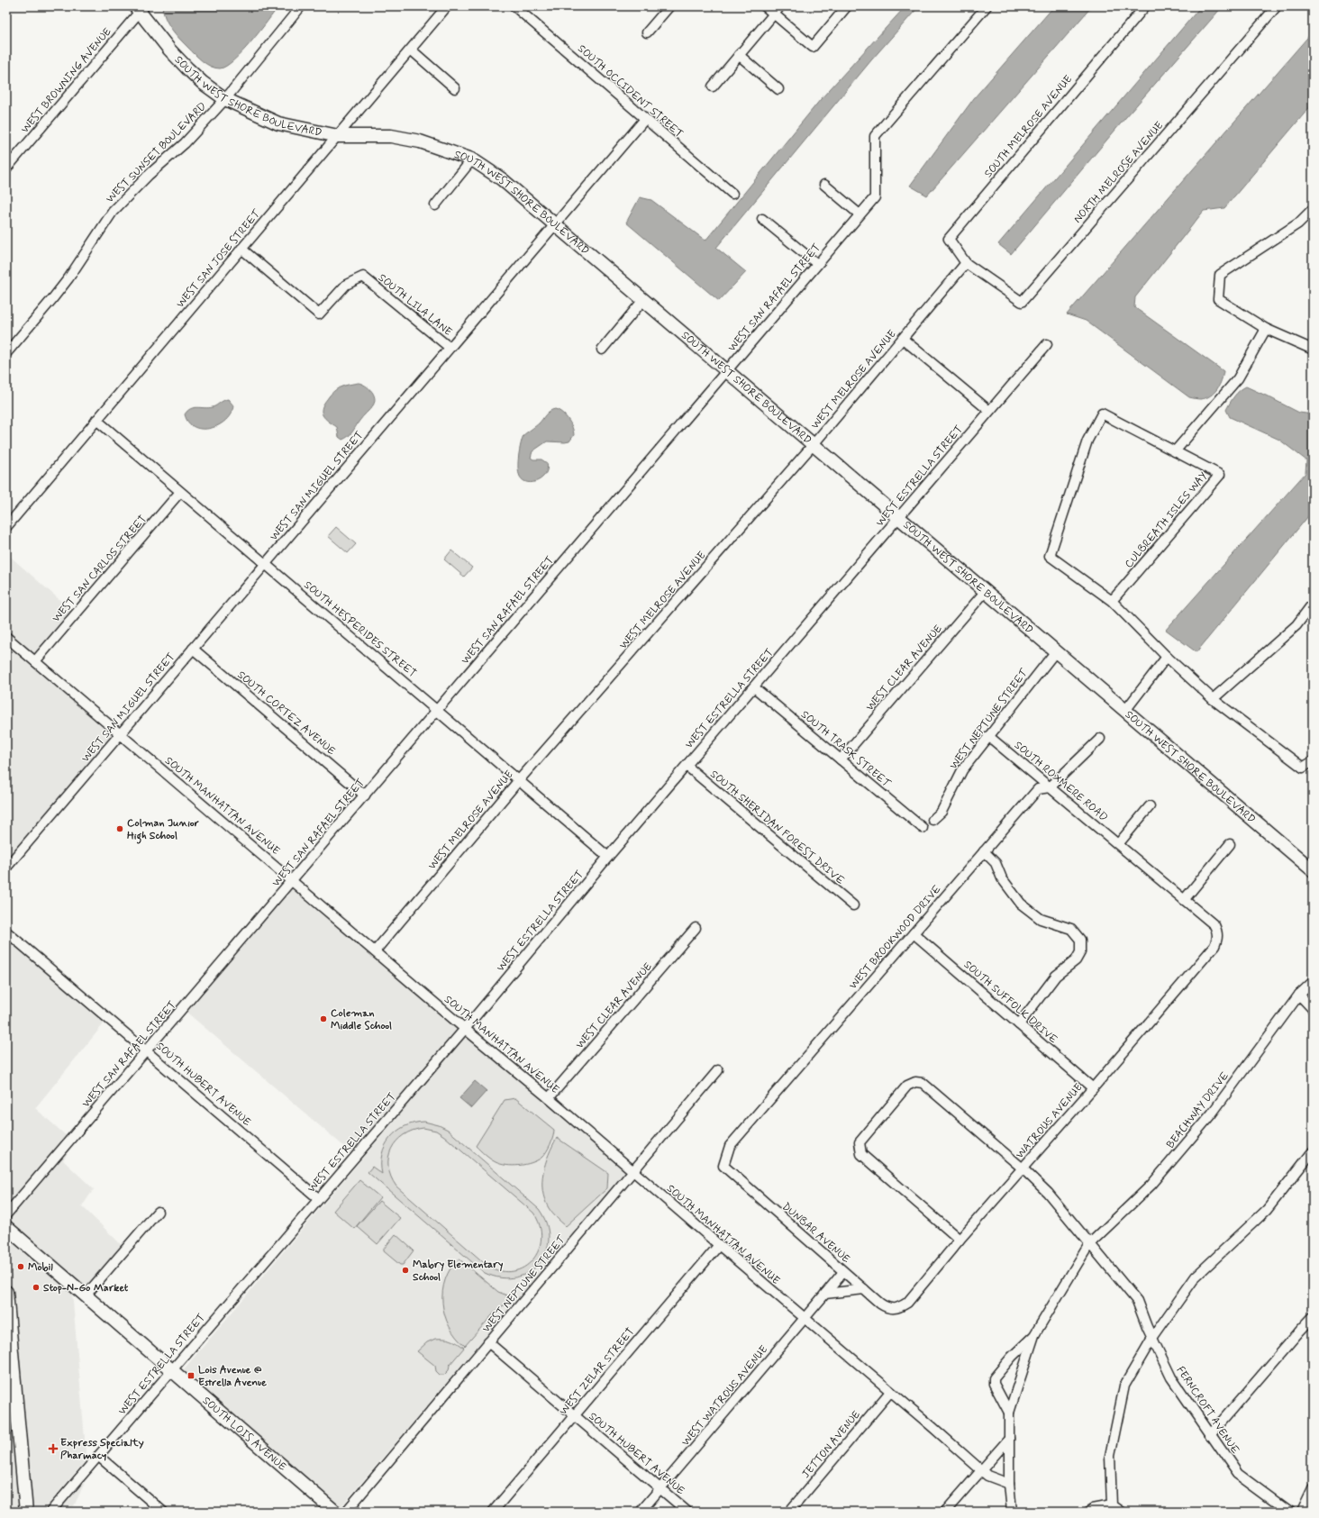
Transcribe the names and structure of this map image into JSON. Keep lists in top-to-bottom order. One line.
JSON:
{"streets":{"street":["WEST BROWNING AVENUE","SOUTH OCCIDENT STREET","SOUTH WEST SHORE BOULEVARD","SOUTH MELROSE AVENUE","WEST SUNSET BOULEVARD","NORTH MELROSE AVENUE","WEST SAN JOSE STREET","WEST SAN RAFAEL STREET","SOUTH LILA LANE","WEST MELROSE AVENUE","WEST ESTRELLA STREET","WEST SAN MIGUEL STREET","CULBREATH ISLES WAY","WEST SAN CARLOS STREET","SOUTH HESPERIDES STREET","WEST CLEAR AVENUE","SOUTH CORTEZ AVENUE","WEST NEPTUNE STREET","SOUTH TRASK STREET","SOUTH ROXMERE ROAD","SOUTH MANHATTAN AVENUE","SOUTH SHERIDAN FOREST DRIVE","WEST BROOKWOOD DRIVE","SOUTH SUFFOLK DRIVE","SOUTH HUBERT AVENUE","BEACHWAY DRIVE","WATROUS AVENUE","DUNBAR AVENUE","WEST ZELAR STREET","WEST WATROUS AVENUE","FERNCROFT AVENUE","SOUTH LOIS AVENUE","JETTON AVENUE"]},"crossings":[["WEST BROWNING AVENUE","SOUTH WEST SHORE BOULEVARD"],["SOUTH OCCIDENT STREET","WEST SAN MIGUEL STREET"],["SOUTH WEST SHORE BOULEVARD","WEST SUNSET BOULEVARD"],["SOUTH WEST SHORE BOULEVARD","WEST SAN JOSE STREET"],["SOUTH WEST SHORE BOULEVARD","WEST SAN RAFAEL STREET"],["SOUTH WEST SHORE BOULEVARD","WEST MELROSE AVENUE"],["SOUTH WEST SHORE BOULEVARD","WEST ESTRELLA STREET"],["SOUTH WEST SHORE BOULEVARD","WEST SAN MIGUEL STREET"],["SOUTH WEST SHORE BOULEVARD","WEST CLEAR AVENUE"],["SOUTH WEST SHORE BOULEVARD","WEST NEPTUNE STREET"],["SOUTH MELROSE AVENUE","NORTH MELROSE AVENUE"],["SOUTH MELROSE AVENUE","WEST MELROSE AVENUE"],["NORTH MELROSE AVENUE","WEST MELROSE AVENUE"],["WEST SAN JOSE STREET","SOUTH LILA LANE"],["WEST SAN JOSE STREET","SOUTH HESPERIDES STREET"],["WEST SAN RAFAEL STREET","SOUTH HESPERIDES STREET"],["WEST SAN RAFAEL STREET","SOUTH CORTEZ AVENUE"],["WEST SAN RAFAEL STREET","SOUTH MANHATTAN AVENUE"],["WEST SAN RAFAEL STREET","SOUTH HUBERT AVENUE"],["SOUTH LILA LANE","WEST SAN MIGUEL STREET"],["WEST MELROSE AVENUE","SOUTH HESPERIDES STREET"],["WEST MELROSE AVENUE","SOUTH MANHATTAN AVENUE"],["WEST ESTRELLA STREET","SOUTH HESPERIDES STREET"],["WEST ESTRELLA STREET","SOUTH TRASK STREET"],["WEST ESTRELLA STREET","SOUTH MANHATTAN AVENUE"],["WEST ESTRELLA STREET","SOUTH SHERIDAN FOREST DRIVE"],["WEST ESTRELLA STREET","SOUTH HUBERT AVENUE"],["WEST ESTRELLA STREET","SOUTH LOIS AVENUE"],["WEST SAN MIGUEL STREET","SOUTH HESPERIDES STREET"],["WEST SAN MIGUEL STREET","SOUTH CORTEZ AVENUE"],["WEST SAN MIGUEL STREET","SOUTH MANHATTAN AVENUE"],["WEST SAN CARLOS STREET","SOUTH HESPERIDES STREET"],["WEST SAN CARLOS STREET","SOUTH MANHATTAN AVENUE"],["WEST CLEAR AVENUE","SOUTH TRASK STREET"],["WEST CLEAR AVENUE","SOUTH MANHATTAN AVENUE"],["WEST NEPTUNE STREET","SOUTH ROXMERE ROAD"],["WEST NEPTUNE STREET","SOUTH MANHATTAN AVENUE"],["WEST NEPTUNE STREET","SOUTH HUBERT AVENUE"],["SOUTH ROXMERE ROAD","WEST BROOKWOOD DRIVE"],["SOUTH ROXMERE ROAD","WATROUS AVENUE"],["SOUTH MANHATTAN AVENUE","WEST ZELAR STREET"],["SOUTH MANHATTAN AVENUE","WEST WATROUS AVENUE"],["SOUTH MANHATTAN AVENUE","JETTON AVENUE"],["WEST BROOKWOOD DRIVE","SOUTH SUFFOLK DRIVE"],["WEST BROOKWOOD DRIVE","DUNBAR AVENUE"],["SOUTH SUFFOLK DRIVE","WATROUS AVENUE"],["SOUTH HUBERT AVENUE","WEST ZELAR STREET"],["SOUTH HUBERT AVENUE","WEST WATROUS AVENUE"],["BEACHWAY DRIVE","FERNCROFT AVENUE"],["WATROUS AVENUE","DUNBAR AVENUE"],["WATROUS AVENUE","FERNCROFT AVENUE"],["DUNBAR AVENUE","WEST WATROUS AVENUE"]],"places":{"other":["Colman Junior High School","Coleman Middle School","Mobil","Mabry Elementary School","Stop-N-Go Market"],"transit":["Lois Avenue @ Estrella Avenue"],"health":["Express Specialty Pharmacy"]}}
